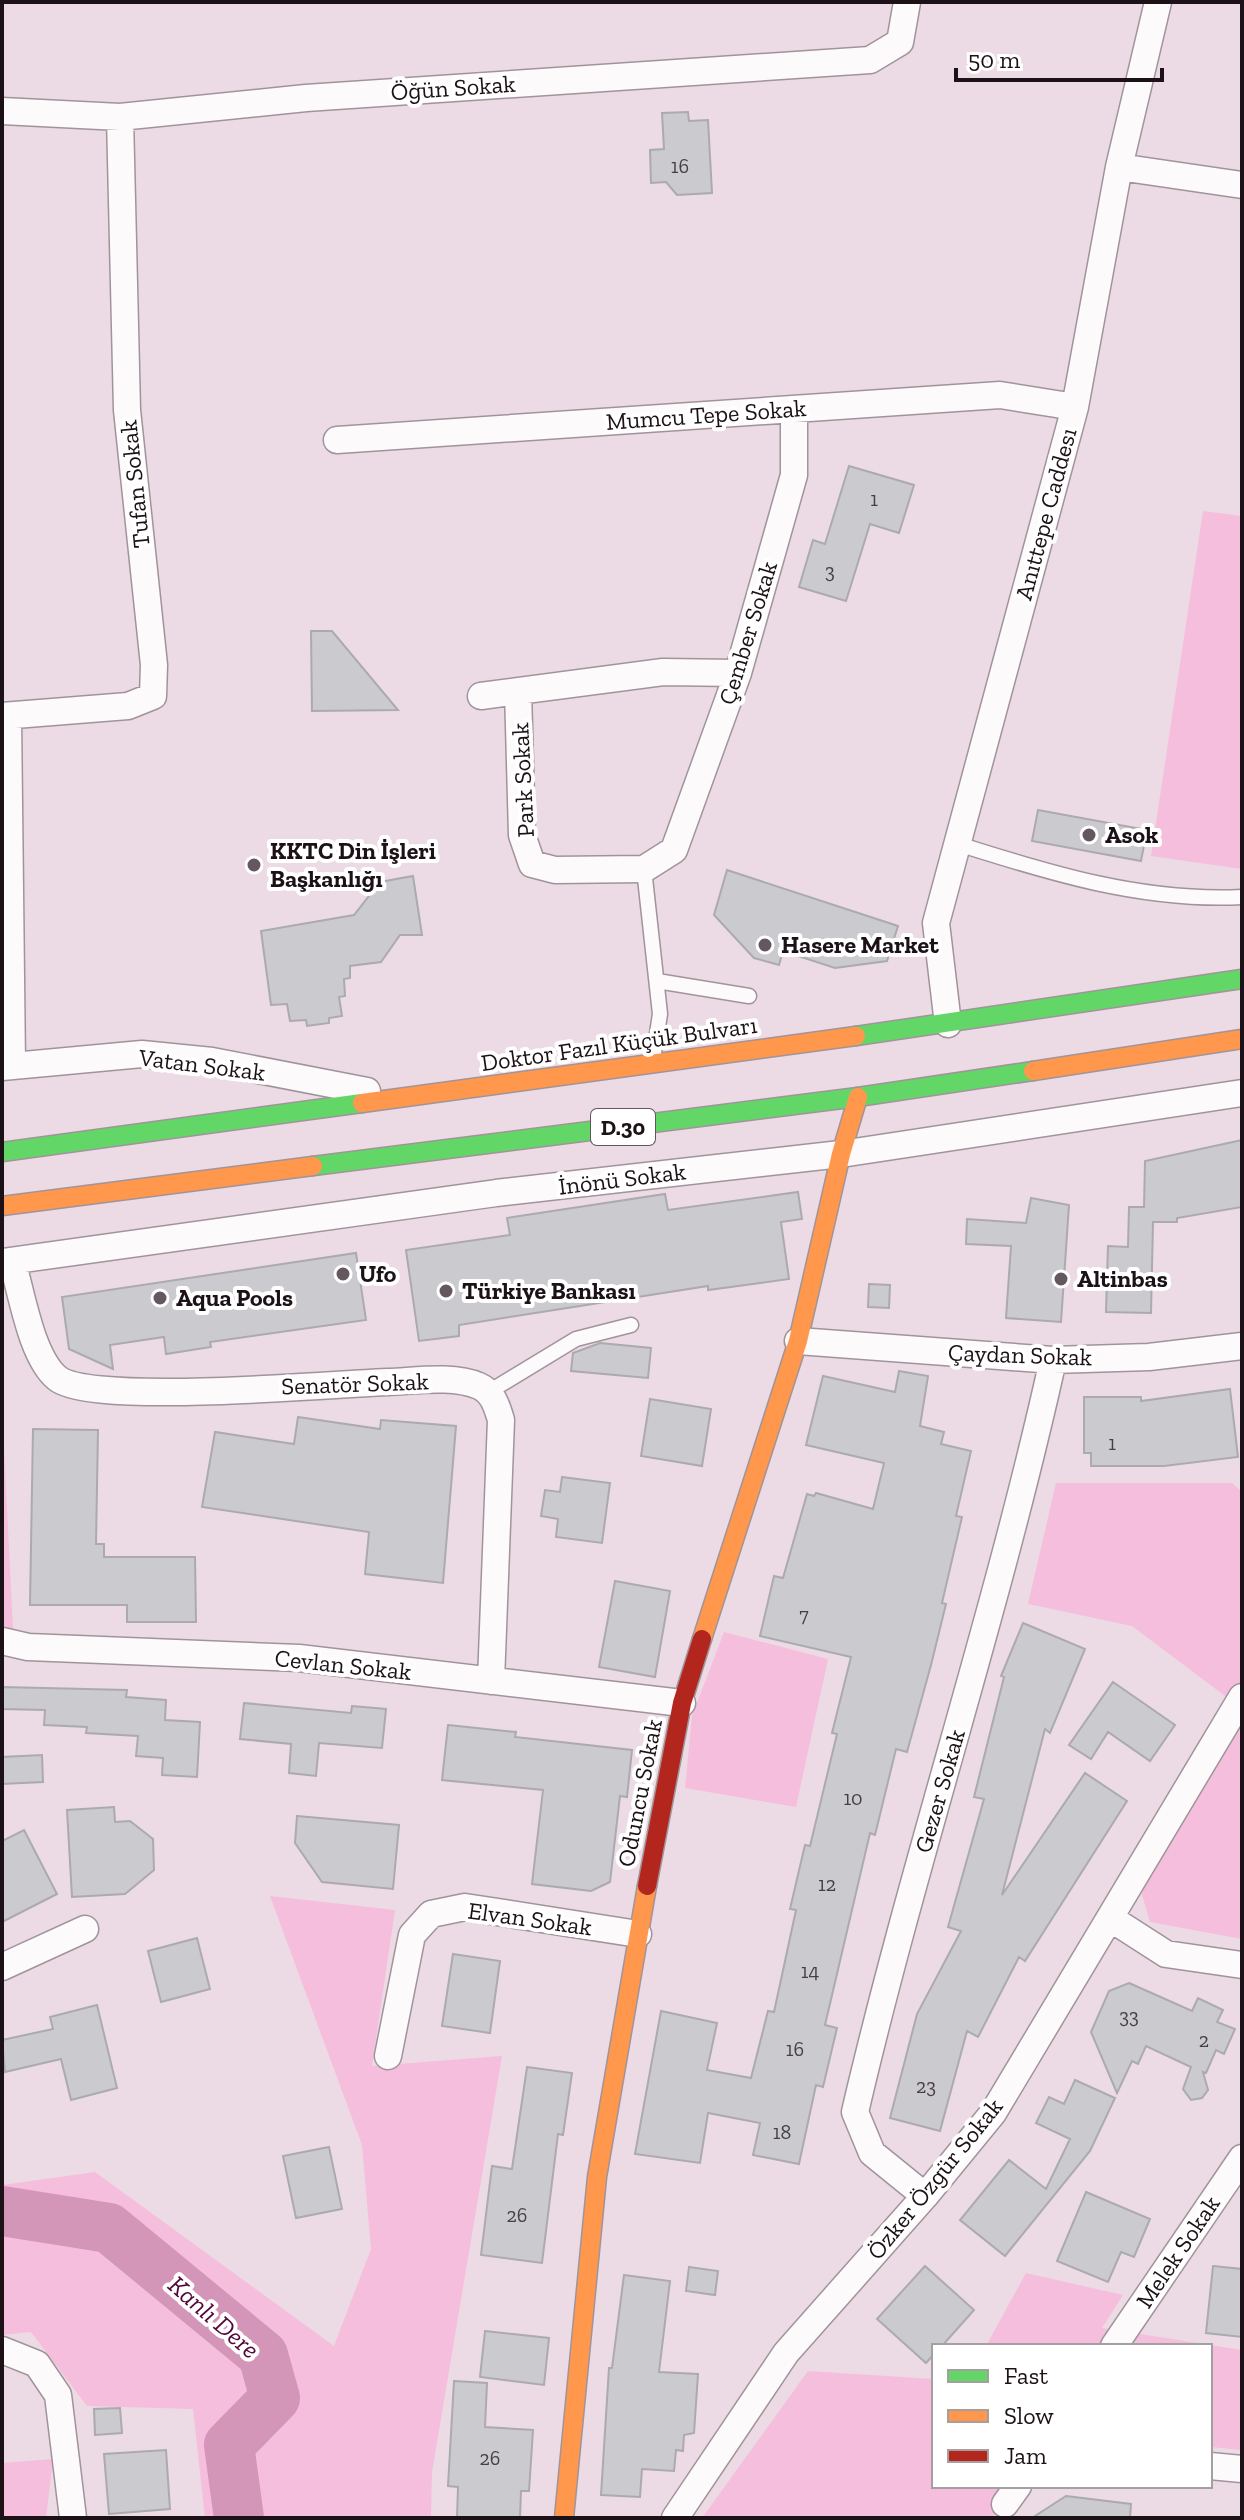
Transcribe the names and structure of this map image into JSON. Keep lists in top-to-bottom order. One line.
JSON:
{"streets":{"main road":["Doktor Fazıl Küçük Bulvarı","D.30","Oduncu Sokak"],"street":["Öğün Sokak","Mumcu Tepe Sokak","Tufan Sokak","Anıttepe Caddesı","Çember Sokak","Park Sokak","Vatan Sokak","İnönü Sokak","Çaydan Sokak","Senatör Sokak","Cevlan Sokak","Gezer Sokak","Elvan Sokak","Özker Özgür Sokak","Melek Sokak"]},"crossings":[["Öğün Sokak","Tufan Sokak"],["Mumcu Tepe Sokak","Anıttepe Caddesı"],["Mumcu Tepe Sokak","Çember Sokak"],["Anıttepe Caddesı","Doktor Fazıl Küçük Bulvarı"],["Çember Sokak","Park Sokak"],["Doktor Fazıl Küçük Bulvarı","Vatan Sokak"],["D.30","Oduncu Sokak"],["İnönü Sokak","Senatör Sokak"],["İnönü Sokak","Oduncu Sokak"],["Çaydan Sokak","Gezer Sokak"],["Çaydan Sokak","Oduncu Sokak"],["Cevlan Sokak","Oduncu Sokak"],["Gezer Sokak","Özker Özgür Sokak"],["Oduncu Sokak","Elvan Sokak"]],"water":["Kanlı Dere"],"places":["Asok","KKTC Din İşleri Başkanlığı","Hasere Market","Ufo","Altinbas","Türkiye Bankası","Aqua Pools"],"house_numbers":["16","1","3","1","7","10","12","14","33","2","16","23","18","26","26"],"legend":["Fast","Slow","Jam"],"scale_bar":"50 m"}
